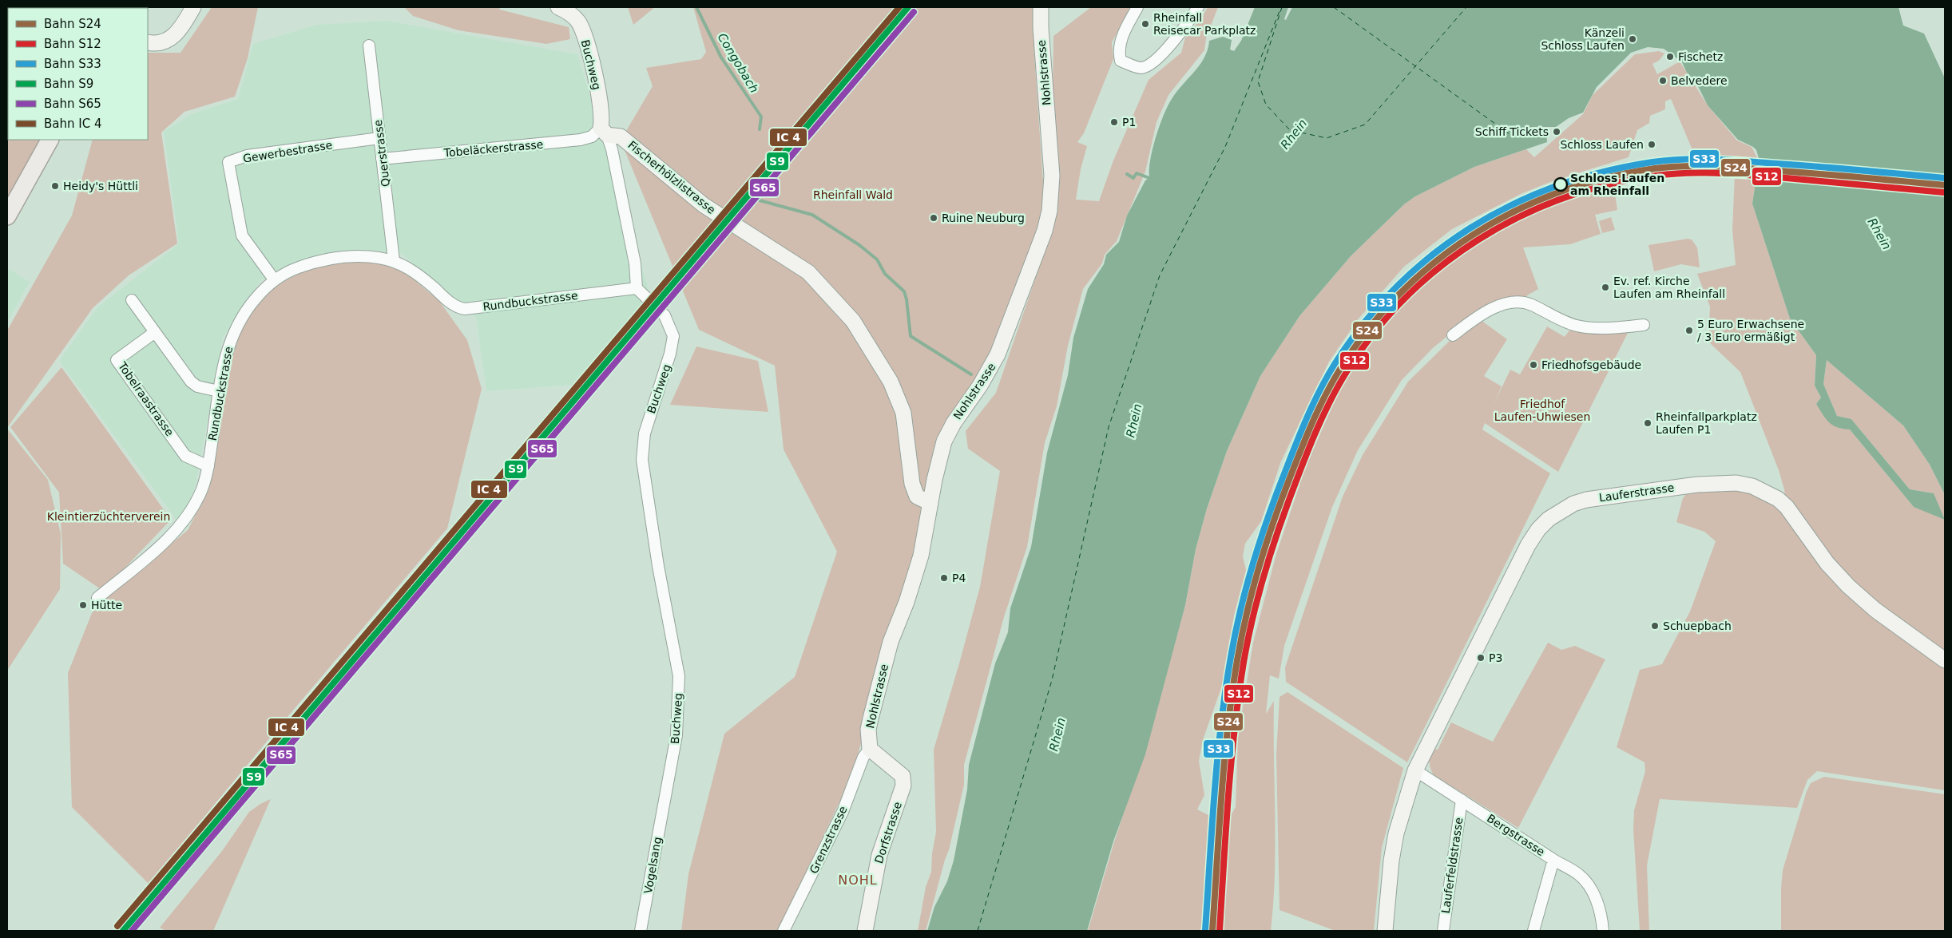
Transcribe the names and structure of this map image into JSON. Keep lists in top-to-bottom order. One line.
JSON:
{"streets":{"street":["Buchweg","Nohlstrasse","Tobeläckerstrasse","Gewerbestrasse","Querstrasse","Fischerhölzlistrasse","Rundbuckstrasse","Tobelraastrasse","Lauferstrasse","Dorfstrasse","Bergstrasse","Grenzstrasse","Vogelsang","Lauferfeldstrasse"]},"crossings":[["Buchweg","Tobeläckerstrasse"],["Buchweg","Fischerhölzlistrasse"],["Buchweg","Rundbuckstrasse"],["Buchweg","Vogelsang"],["Nohlstrasse","Fischerhölzlistrasse"],["Nohlstrasse","Dorfstrasse"],["Nohlstrasse","Grenzstrasse"],["Tobeläckerstrasse","Querstrasse"],["Tobeläckerstrasse","Fischerhölzlistrasse"],["Gewerbestrasse","Querstrasse"],["Gewerbestrasse","Rundbuckstrasse"],["Querstrasse","Rundbuckstrasse"],["Rundbuckstrasse","Tobelraastrasse"],["Lauferstrasse","Bergstrasse"],["Dorfstrasse","Grenzstrasse"],["Bergstrasse","Lauferfeldstrasse"]],"districts":["NOHL"],"water":["Congobach","Rhein"],"parks":["Rheinfall Wald","Friedhof Laufen-Uhwiesen","Kleintierzüchterverein"],"places":["Rheinfall Reisecar Parkplatz","Känzeli Schloss Laufen","Fischetz","Belvedere","P1","Schiff Tickets","Schloss Laufen","Schloss Laufen am Rheinfall","Heidy's Hüttli","Ruine Neuburg","Ev. ref. Kirche Laufen am Rheinfall","5 Euro Erwachsene / 3 Euro ermäßigt","Friedhofsgebäude","Rheinfallparkplatz Laufen P1","P4","Hütte","Schuepbach","P3"],"lines":["rail line S9","rail line S65","rail line S33","rail line S24","rail line S12"],"legend":["Bahn S24","Bahn S12","Bahn S33","Bahn S9","Bahn S65","Bahn IC 4"]}
